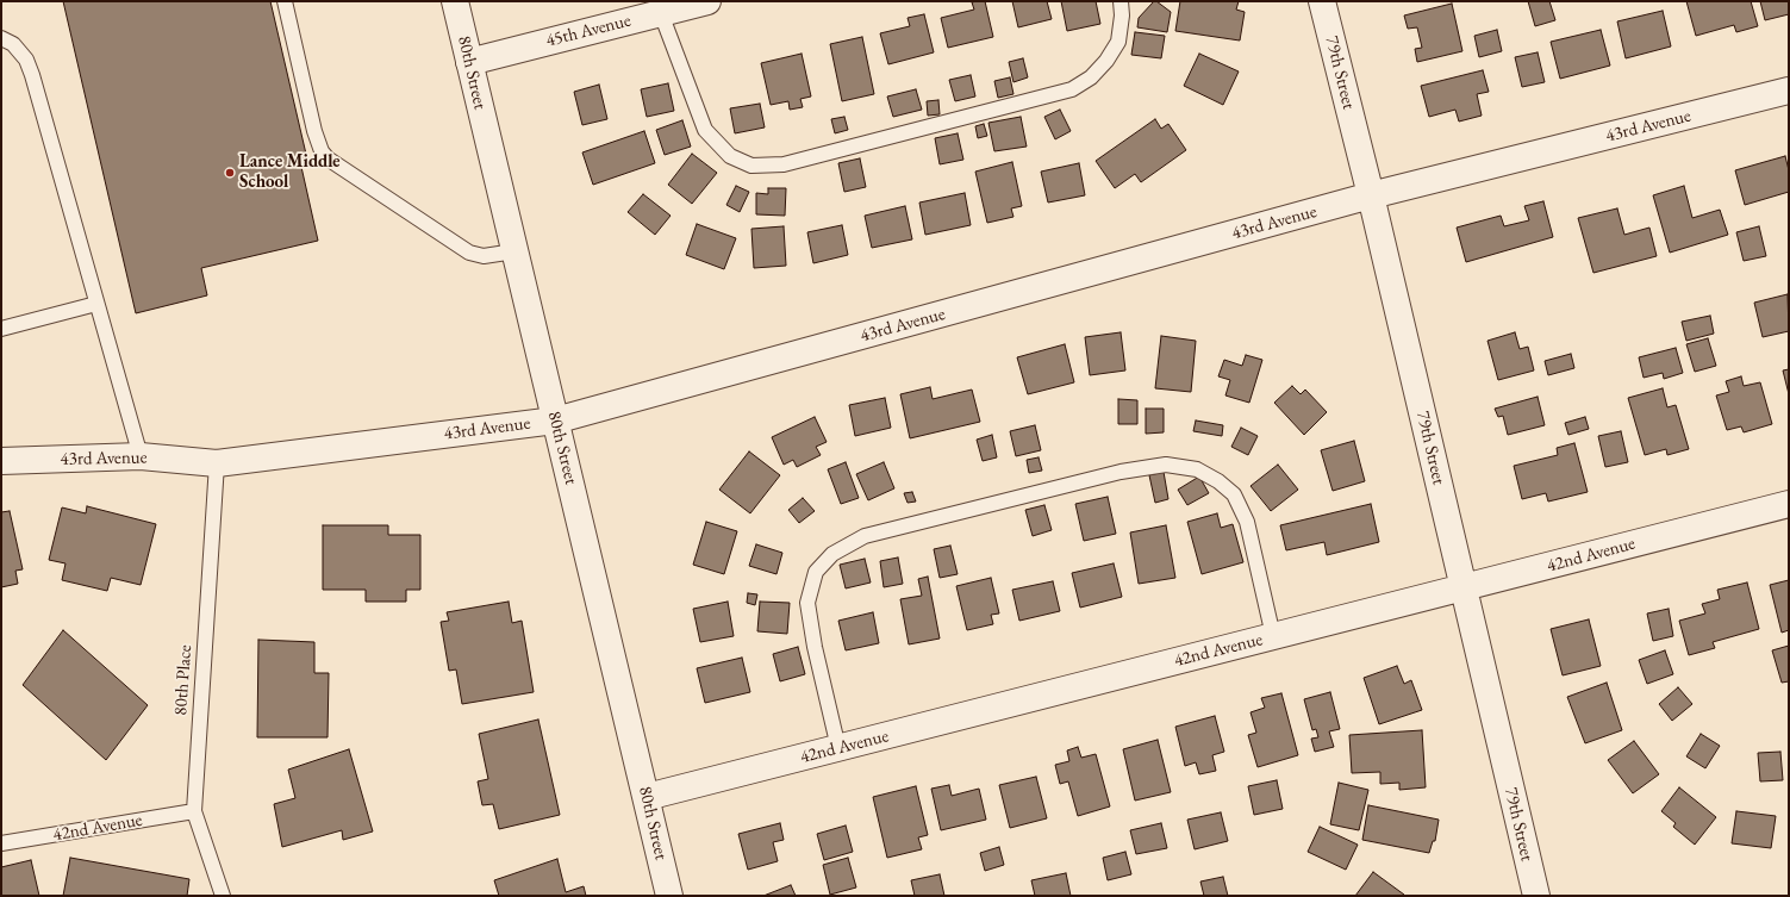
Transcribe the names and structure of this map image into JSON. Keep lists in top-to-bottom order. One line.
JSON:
{"streets":{"street":["45th Avenue","80th Street","79th Street","43rd Avenue","42nd Avenue"],"lane":["80th Place"]},"crossings":[["45th Avenue","80th Street"],["80th Street","43rd Avenue"],["80th Street","42nd Avenue"],["79th Street","43rd Avenue"],["79th Street","42nd Avenue"],["43rd Avenue","80th Place"],["42nd Avenue","80th Place"]],"places":["Lance Middle School"]}
